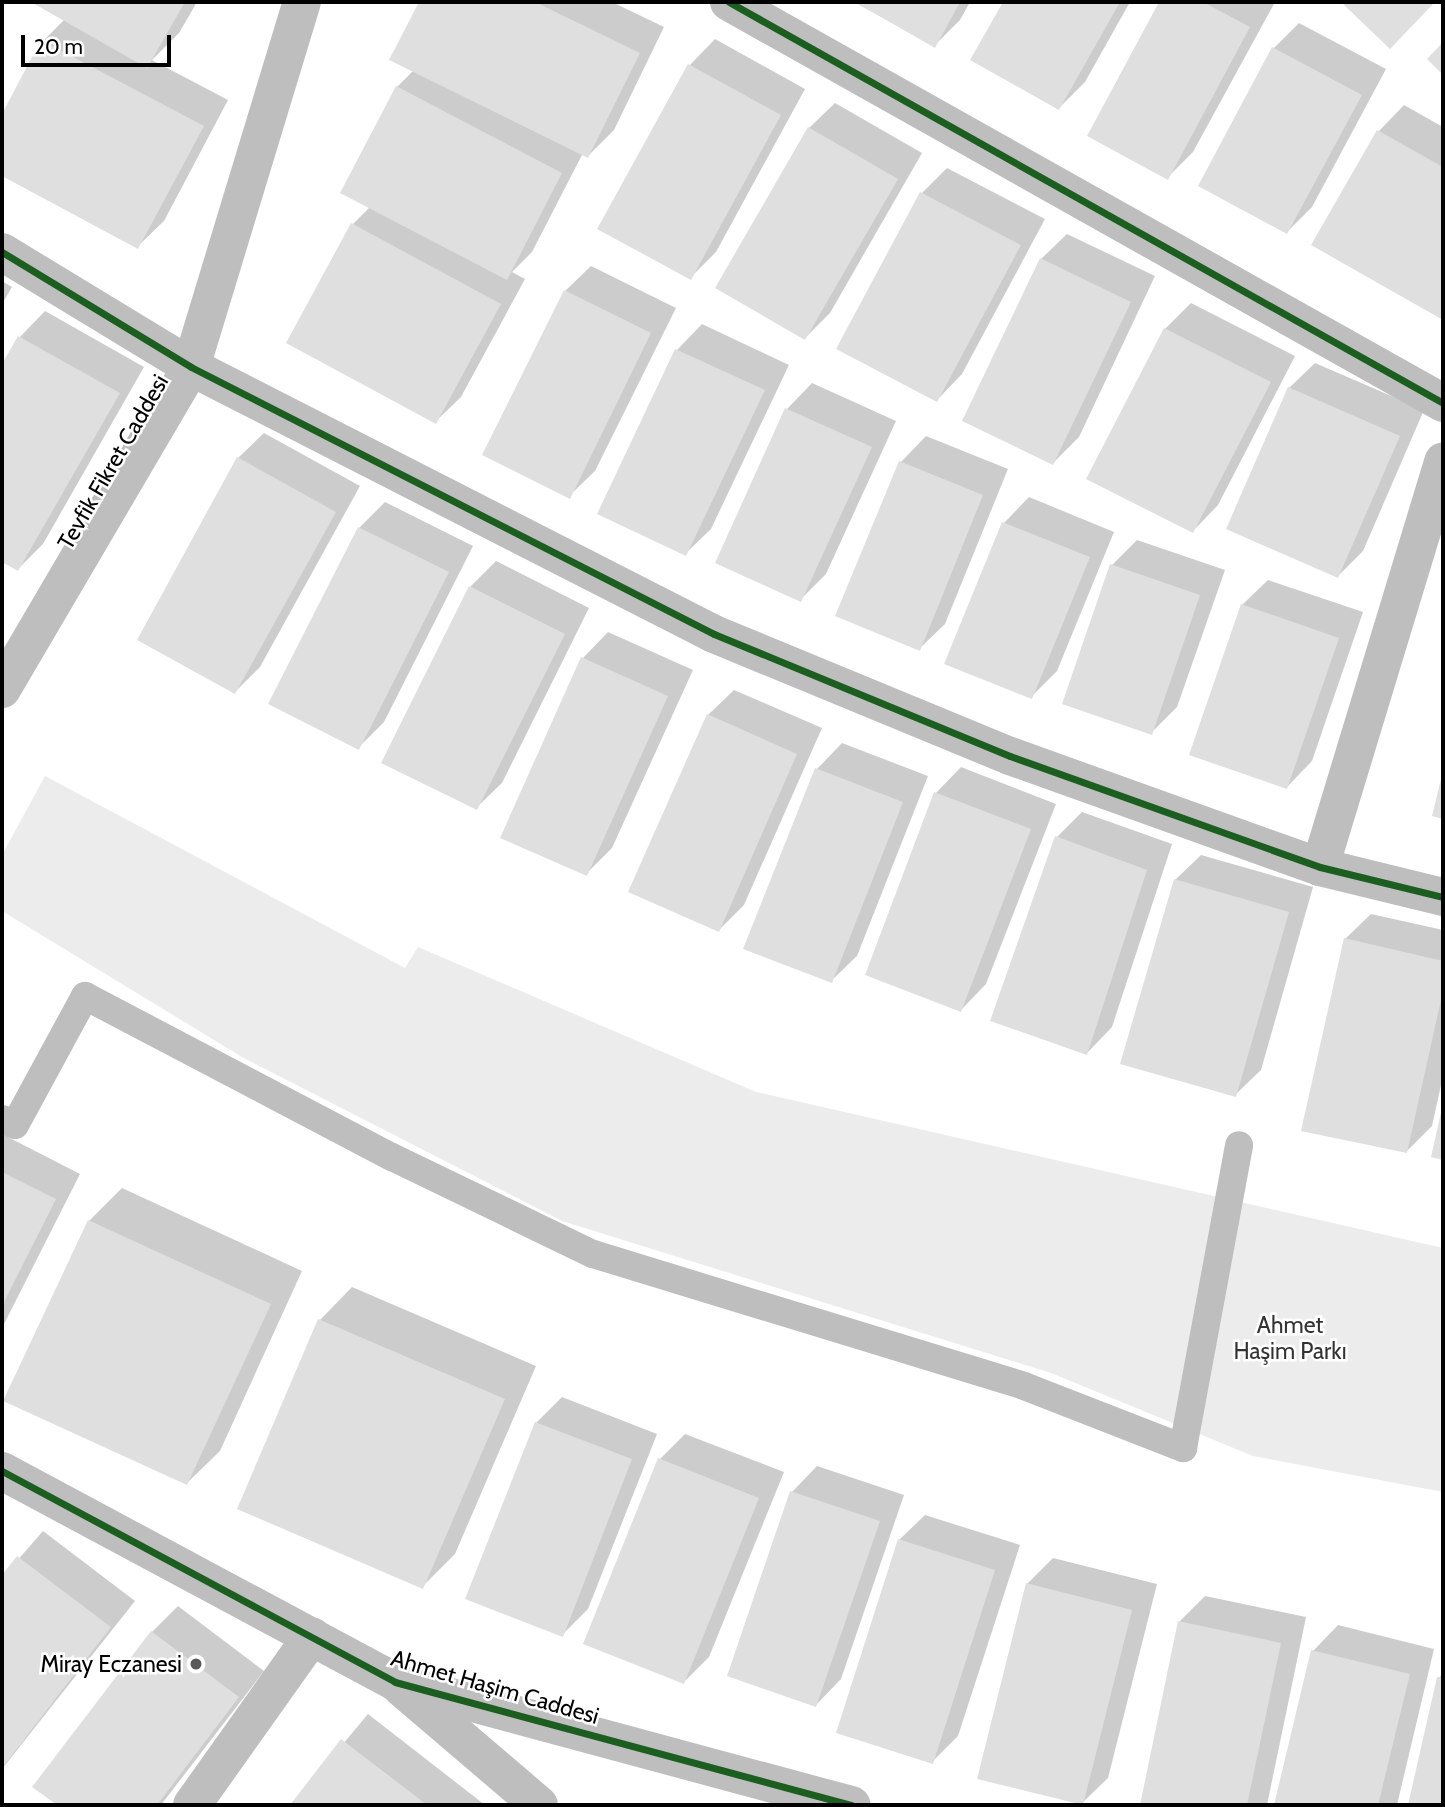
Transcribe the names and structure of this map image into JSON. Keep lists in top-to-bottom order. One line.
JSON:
{"streets":{"street":["Tevfik Fikret Caddesi","Ahmet Haşim Caddesi"]},"parks":["Ahmet Haşim Parkı"],"places":["Miray Eczanesi"],"scale_bar":"20 m"}
